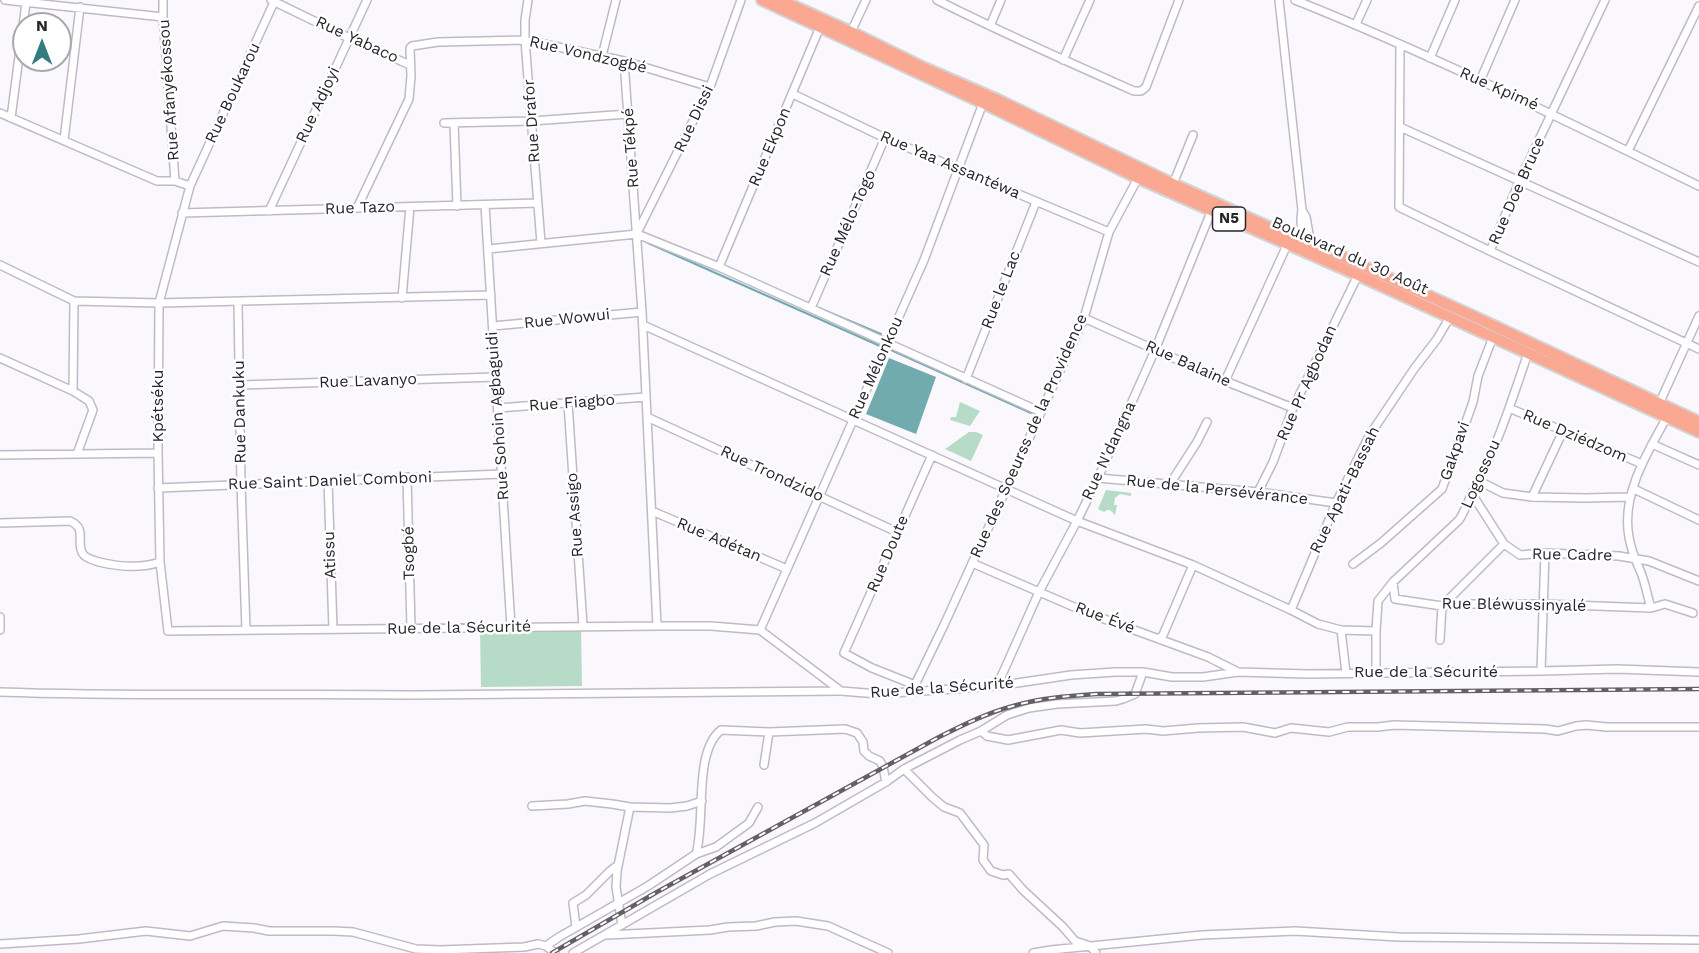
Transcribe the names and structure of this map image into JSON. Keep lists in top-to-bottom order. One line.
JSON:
{"streets":{"highway":["N5","Boulevard du 30 Août"],"street":["Rue Yabaco","Rue Vondzogbé","Rue Kpimé","Rue Afanyékossou","Rue Boukarou","Rue Adjoyi","Rue Dissi","Rue Drafor","Rue Ekpon","Rue Tékpé","Rue Yaa Assantéwa","Rue Doe Bruce","Rue Tazo","Rue Mélo-Togo","Rue le Lac","Rue Wowui","Rue Balaine","Rue Mélonkou","Rue Lavanyo","Rue Pr Agbodan","Rue Fiagbo","Kpétséku","Rue Dankuku","Rue Sohoin Agbaguidi","Rue des Soeurss de la Providence","Rue Dziédzom","Rue N'dangna","Gakpavi","Rue Trondzido","Logossou","Rue Saint Daniel Comboni","Rue de la Persévérance","Rue Apati-Bassah","Rue Assigo","Rue Adétan","Tsogbé","Rue Doute","Atissu","Rue Cadre","Rue Bléwussinyalé","Rue Évé","Rue de la Sécurité"]},"crossings":[["Rue Yabaco","Rue Vondzogbé"],["Rue Yabaco","Rue Boukarou"],["Rue Yabaco","Rue Adjoyi"],["Rue Vondzogbé","Rue Dissi"],["Rue Vondzogbé","Rue Drafor"],["Rue Vondzogbé","Rue Tékpé"],["Rue Kpimé","Rue Doe Bruce"],["Rue Boukarou","Kpétséku"],["Rue Adjoyi","Rue Tazo"],["Rue Dissi","Rue Tékpé"],["Rue Drafor","Rue Tazo"],["Rue Ekpon","Rue Yaa Assantéwa"],["Rue Ekpon","Boulevard du 30 Août"],["Rue Tékpé","Rue Wowui"],["Rue Tékpé","Rue Fiagbo"],["Rue Tékpé","Rue Trondzido"],["Rue Tékpé","Rue Adétan"],["Rue Tékpé","Rue de la Sécurité"],["Rue Yaa Assantéwa","Rue Mélo-Togo"],["Rue Yaa Assantéwa","Rue le Lac"],["Rue Yaa Assantéwa","Rue Mélonkou"],["Rue Yaa Assantéwa","Rue des Soeurss de la Providence"],["Rue Tazo","Kpétséku"],["Rue Tazo","Rue Sohoin Agbaguidi"],["Boulevard du 30 Août","Rue Mélonkou"],["Boulevard du 30 Août","Rue Pr Agbodan"],["Boulevard du 30 Août","Rue des Soeurss de la Providence"],["Boulevard du 30 Août","Rue N'dangna"],["Boulevard du 30 Août","Gakpavi"],["Boulevard du 30 Août","Logossou"],["Boulevard du 30 Août","Rue Apati-Bassah"],["Rue Wowui","Rue Sohoin Agbaguidi"],["Rue Balaine","Rue Pr Agbodan"],["Rue Balaine","Rue des Soeurss de la Providence"],["Rue Balaine","Rue N'dangna"],["Rue Mélonkou","Rue Trondzido"],["Rue Mélonkou","Rue Adétan"],["Rue Mélonkou","Rue de la Sécurité"],["Rue Lavanyo","Rue Dankuku"],["Rue Lavanyo","Rue Sohoin Agbaguidi"],["Rue Pr Agbodan","Rue de la Persévérance"],["Rue Fiagbo","Rue Sohoin Agbaguidi"],["Rue Fiagbo","Rue Assigo"],["Kpétséku","Rue Saint Daniel Comboni"],["Kpétséku","Rue de la Sécurité"],["Rue Dankuku","Rue Saint Daniel Comboni"],["Rue Dankuku","Rue de la Sécurité"],["Rue Sohoin Agbaguidi","Rue Saint Daniel Comboni"],["Rue Sohoin Agbaguidi","Rue de la Sécurité"],["Rue des Soeurss de la Providence","Rue Doute"],["Rue des Soeurss de la Providence","Rue Évé"],["Rue des Soeurss de la Providence","Rue de la Sécurité"],["Rue Dziédzom","Logossou"],["Rue N'dangna","Rue de la Persévérance"],["Rue N'dangna","Rue Évé"],["Rue N'dangna","Rue de la Sécurité"],["Rue Trondzido","Rue Doute"],["Logossou","Rue Bléwussinyalé"],["Rue Saint Daniel Comboni","Tsogbé"],["Rue Saint Daniel Comboni","Atissu"],["Rue de la Persévérance","Rue Apati-Bassah"],["Rue Assigo","Rue de la Sécurité"],["Tsogbé","Rue de la Sécurité"],["Rue Doute","Rue de la Sécurité"],["Atissu","Rue de la Sécurité"],["Rue Évé","Rue de la Sécurité"]],"north":"top"}
